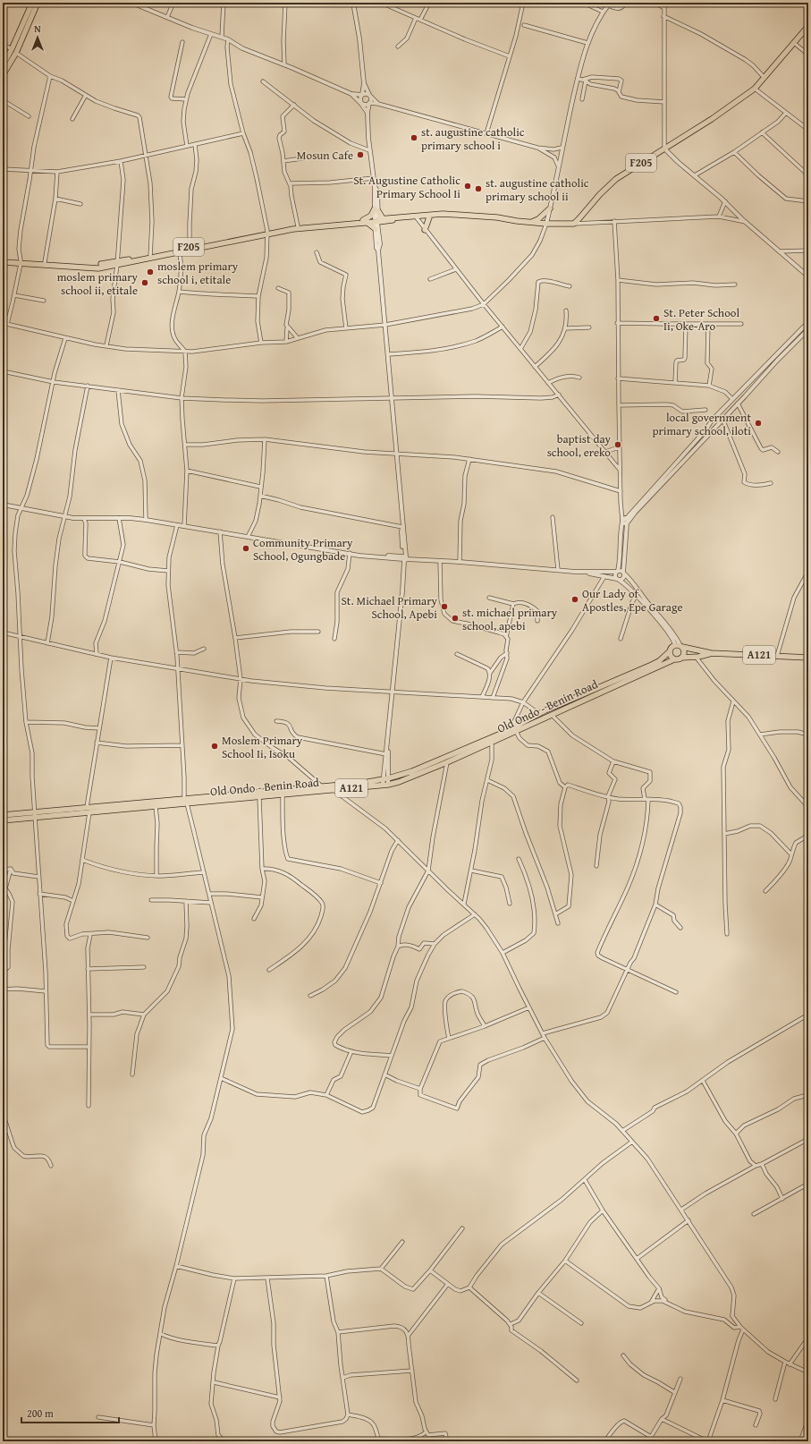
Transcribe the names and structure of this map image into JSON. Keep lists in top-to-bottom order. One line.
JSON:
{"streets":{"main road":["F205","A121","Old Ondo - Benin Road"]},"places":["st. augustine catholic primary school i","Mosun Cafe","St. Augustine Catholic Primary School Ii","st. augustine catholic primary school ii","moslem primary school i, etitale","moslem primary school ii, etitale","St. Peter School Ii, Oke-Aro","local government primary school, iloti","baptist day school, ereko","Community Primary School, Ogungbade","Our Lady of Apostles, Epe Garage","St. Michael Primary School, Apebi","st. michael primary school, apebi","Moslem Primary School Ii, Isoku"],"scale_bar":"200 m","north":"top"}
